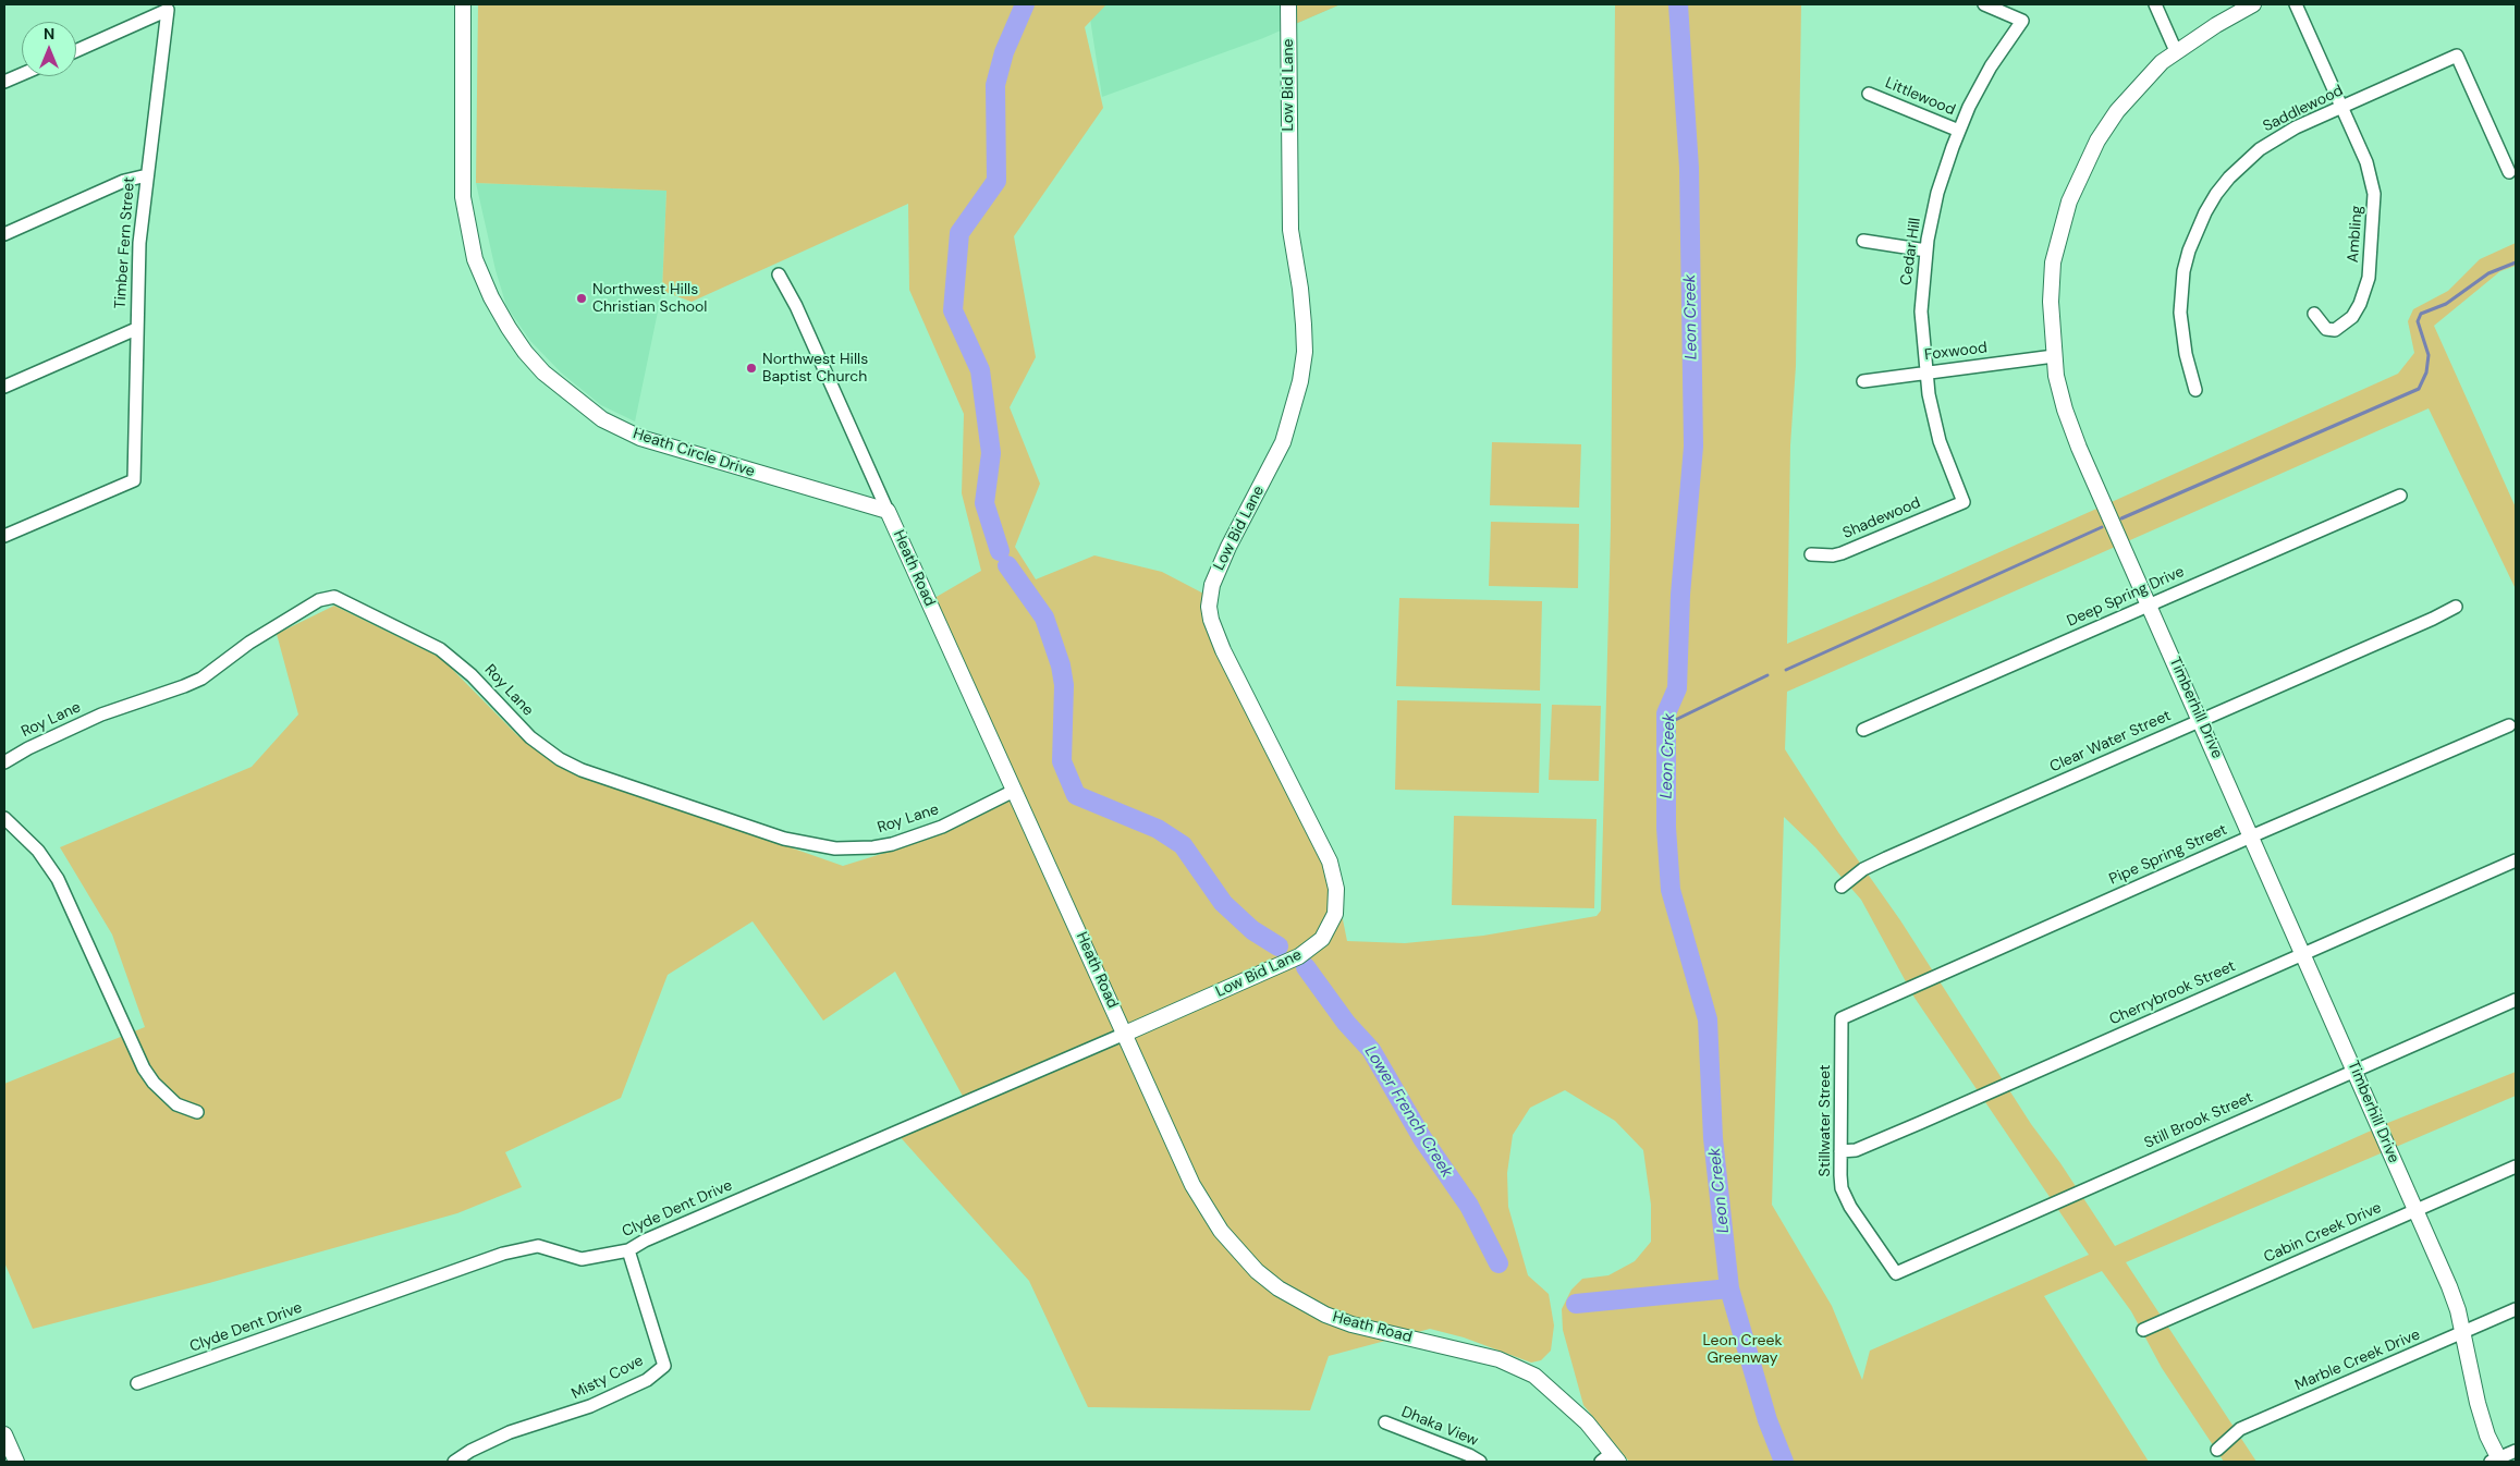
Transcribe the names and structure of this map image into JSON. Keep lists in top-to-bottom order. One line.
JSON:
{"streets":{"street":["Low Bid Lane","Littlewood","Saddlewood","Ambling","Timber Fern Street","Cedar Hill","Foxwood","Heath Circle Drive","Shadewood","Heath Road","Deep Spring Drive","Roy Lane","Timberhill Drive","Clear Water Street","Pipe Spring Street","Cherrybrook Street","Stillwater Street","Still Brook Street","Clyde Dent Drive","Cabin Creek Drive","Marble Creek Drive","Misty Cove","Dhaka View"]},"crossings":[["Low Bid Lane","Heath Road"],["Low Bid Lane","Clyde Dent Drive"],["Littlewood","Cedar Hill"],["Saddlewood","Ambling"],["Cedar Hill","Foxwood"],["Cedar Hill","Shadewood"],["Foxwood","Timberhill Drive"],["Heath Circle Drive","Heath Road"],["Heath Road","Roy Lane"],["Heath Road","Clyde Dent Drive"],["Deep Spring Drive","Timberhill Drive"],["Timberhill Drive","Clear Water Street"],["Timberhill Drive","Pipe Spring Street"],["Timberhill Drive","Cherrybrook Street"],["Timberhill Drive","Still Brook Street"],["Timberhill Drive","Cabin Creek Drive"],["Timberhill Drive","Marble Creek Drive"],["Pipe Spring Street","Stillwater Street"],["Cherrybrook Street","Stillwater Street"],["Stillwater Street","Still Brook Street"],["Clyde Dent Drive","Misty Cove"]],"water":["Leon Creek","Lower French Creek"],"parks":["Leon Creek Greenway"],"places":["Northwest Hills Christian School","Northwest Hills Baptist Church"],"north":"top"}
